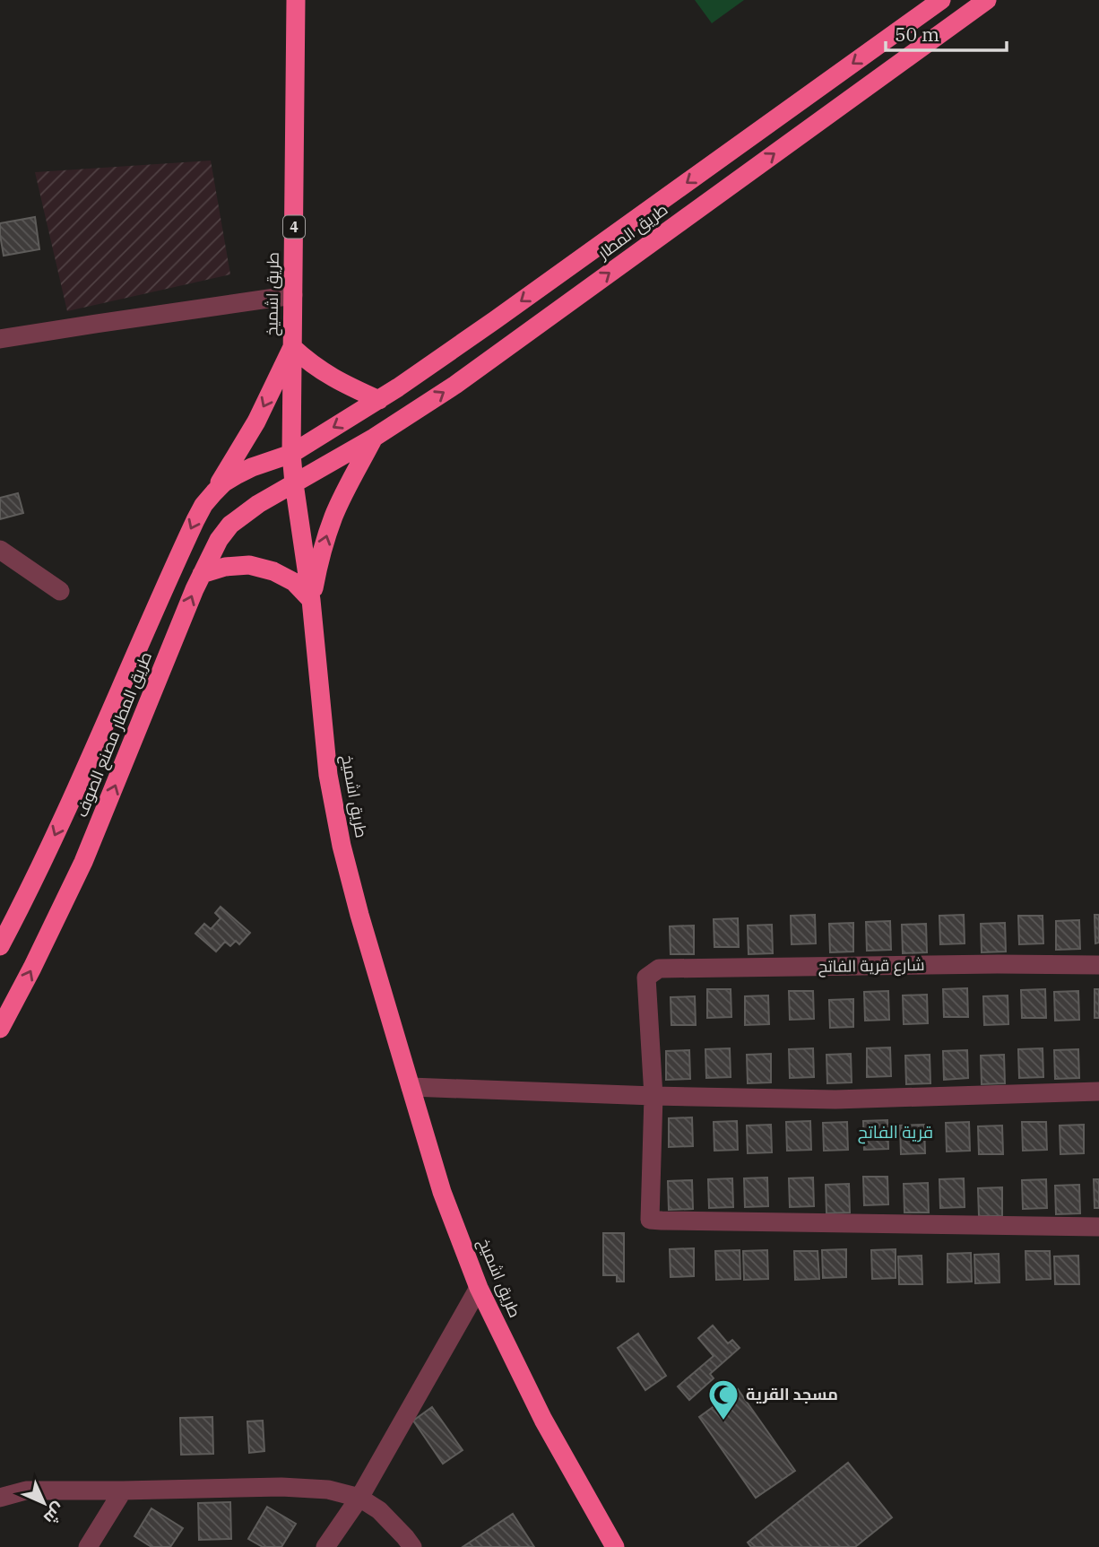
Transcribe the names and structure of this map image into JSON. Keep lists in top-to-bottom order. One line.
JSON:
{"streets":{"highway":["4","طريق المطار","طريق اشميخ","طريق المطار مصنع الصوف"],"street":["شارع قرية الفاتح"]},"crossings":[["طريق المطار","طريق اشميخ"],["طريق المطار","طريق المطار مصنع الصوف"],["طريق اشميخ","طريق المطار مصنع الصوف"]],"districts":["قرية الفاتح"],"places":{"mosque":["مسجد القرية"]},"scale_bar":"50 m","north":"bottom right"}
